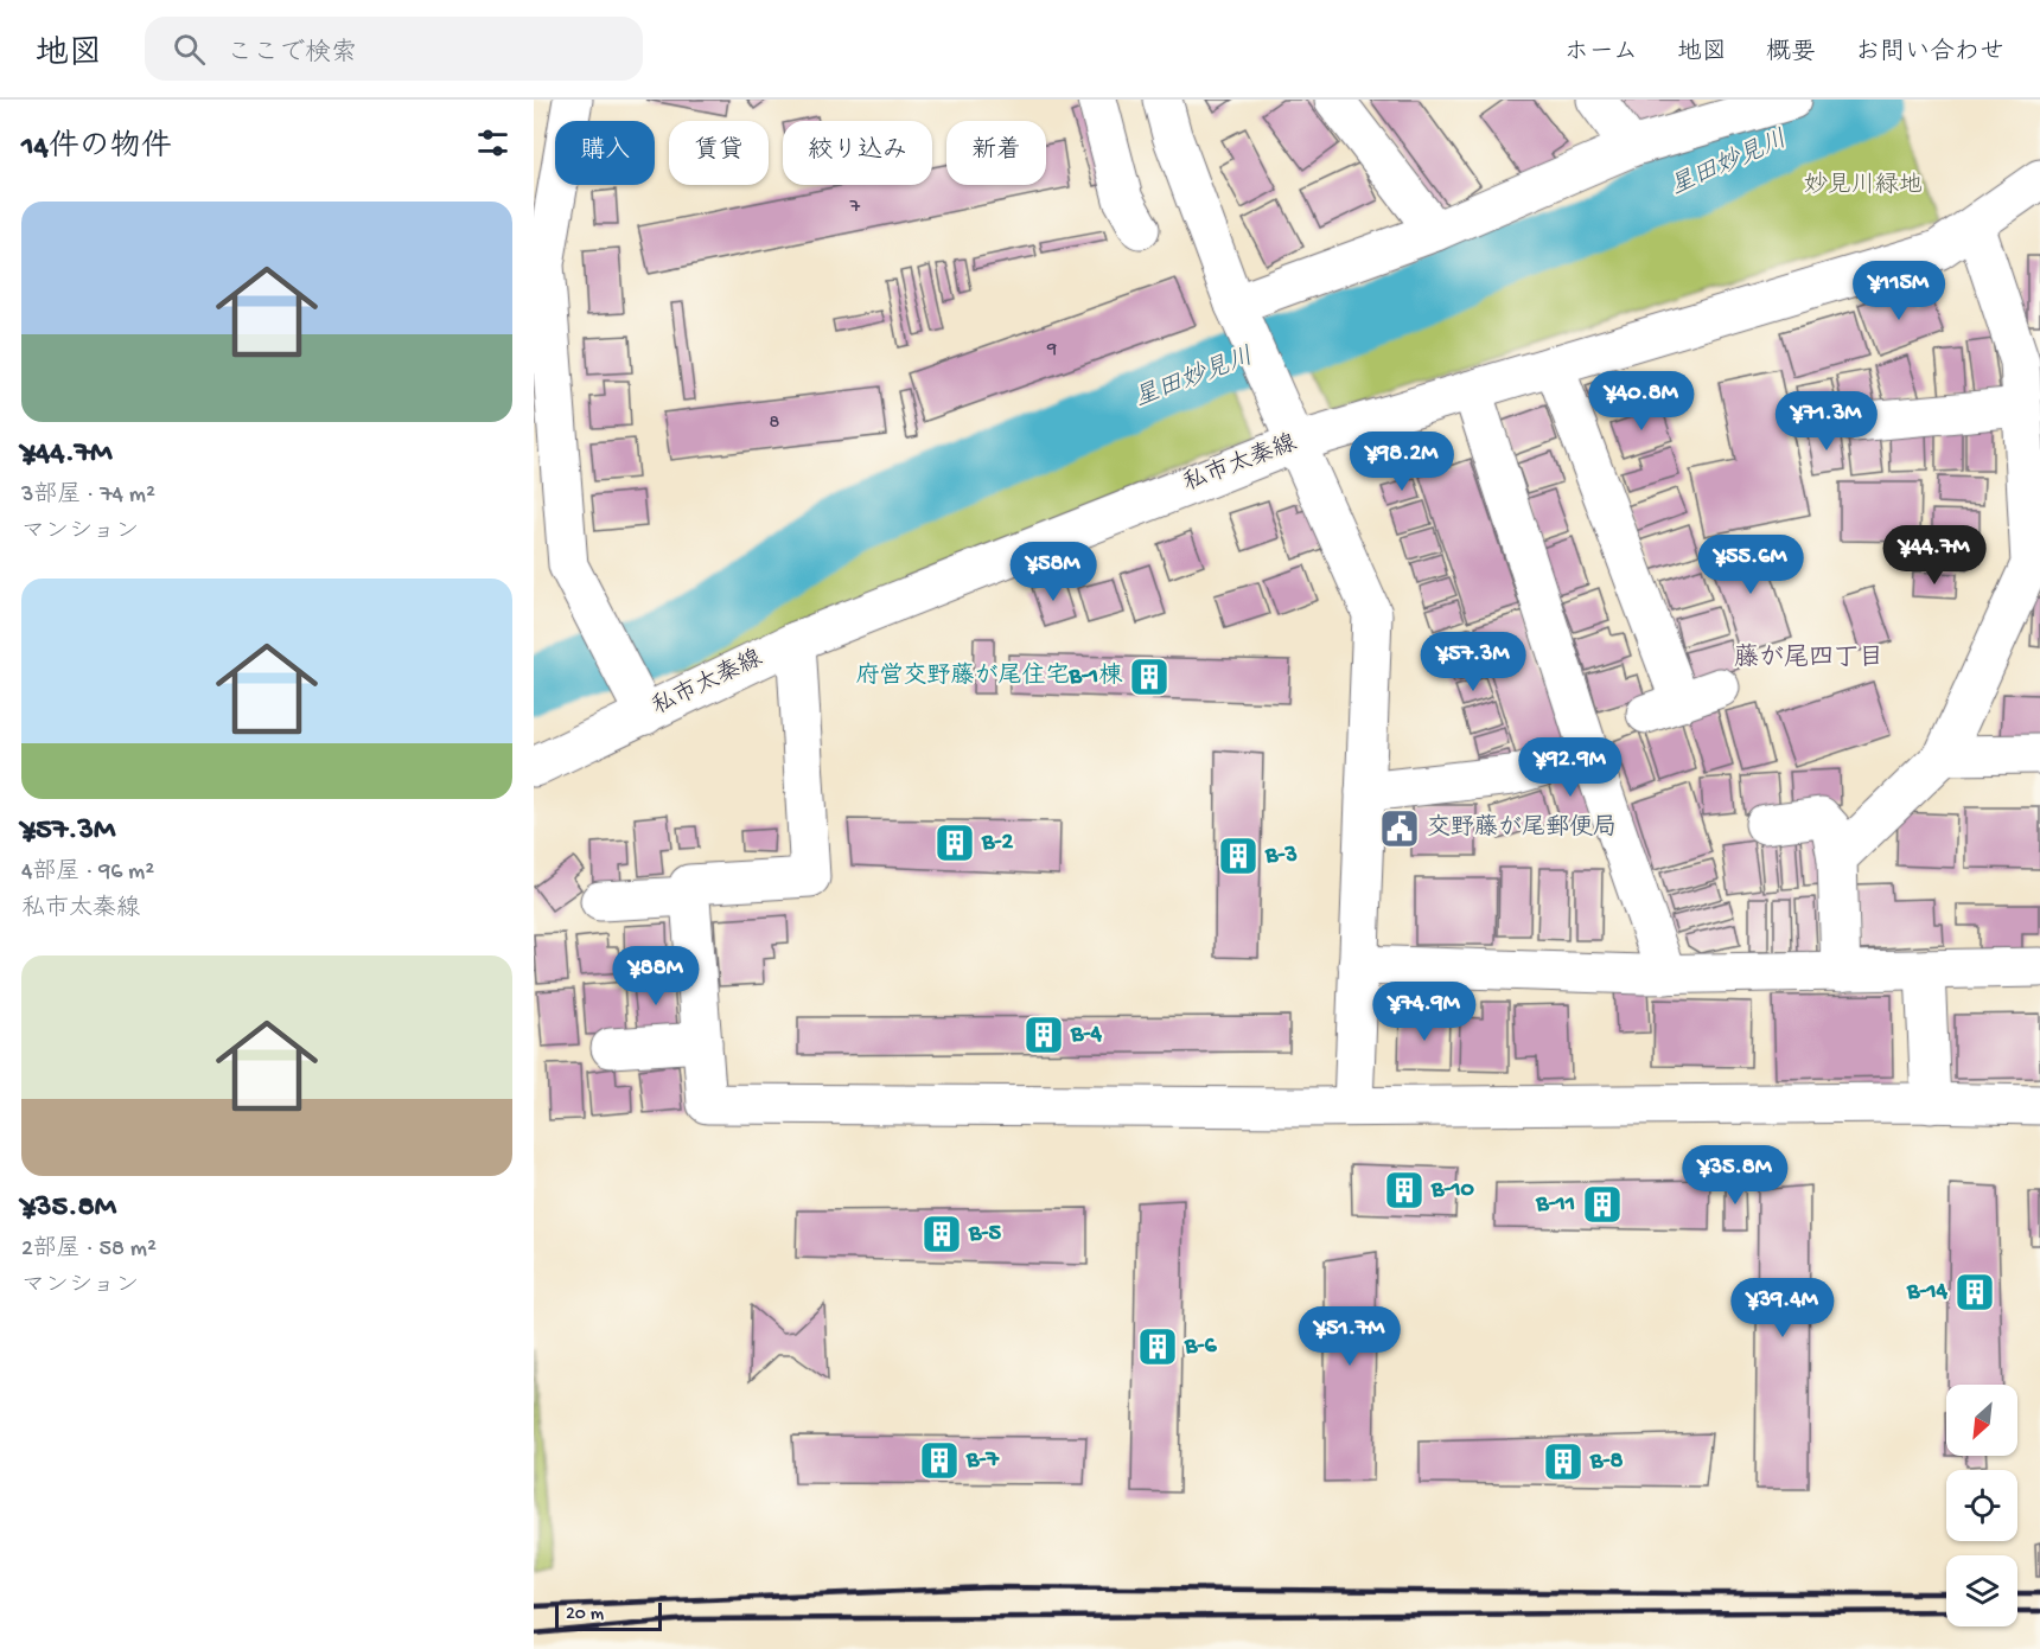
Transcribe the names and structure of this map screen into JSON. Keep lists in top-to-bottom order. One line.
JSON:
{"streets":{"street":["私市太秦線"]},"districts":["藤が尾四丁目"],"water":["星田妙見川"],"parks":["妙見川緑地"],"places":{"building":["府営交野藤が尾住宅B-1棟","B-2","B-3","B-4","B-10","B-11","B-5","B-14","B-6","B-7","B-8"],"public building":["交野藤が尾郵便局"]},"house_numbers":["7","9","8"],"scale_bar":"20 m","north":"bottom left","page":{"header":"地図","search":"ここで検索","nav":["ホーム","地図","概要","お問い合わせ"],"heading":"14件の物件","chip":["購入","賃貸","絞り込み","新着"],"list":[{"name":"¥44.7M","note":"3部屋 · 74 m² · マンション"},{"name":"¥57.3M","note":"4部屋 · 96 m² · 私市太秦線"},{"name":"¥35.8M","note":"2部屋 · 58 m² · マンション"}],"price":["¥115M","¥40.8M","¥71.3M","¥98.2M","¥44.7M","¥55.6M","¥58M","¥57.3M","¥92.9M","¥88M","¥74.9M","¥35.8M","¥39.4M","¥51.7M"],"scale":"20 m"}}
